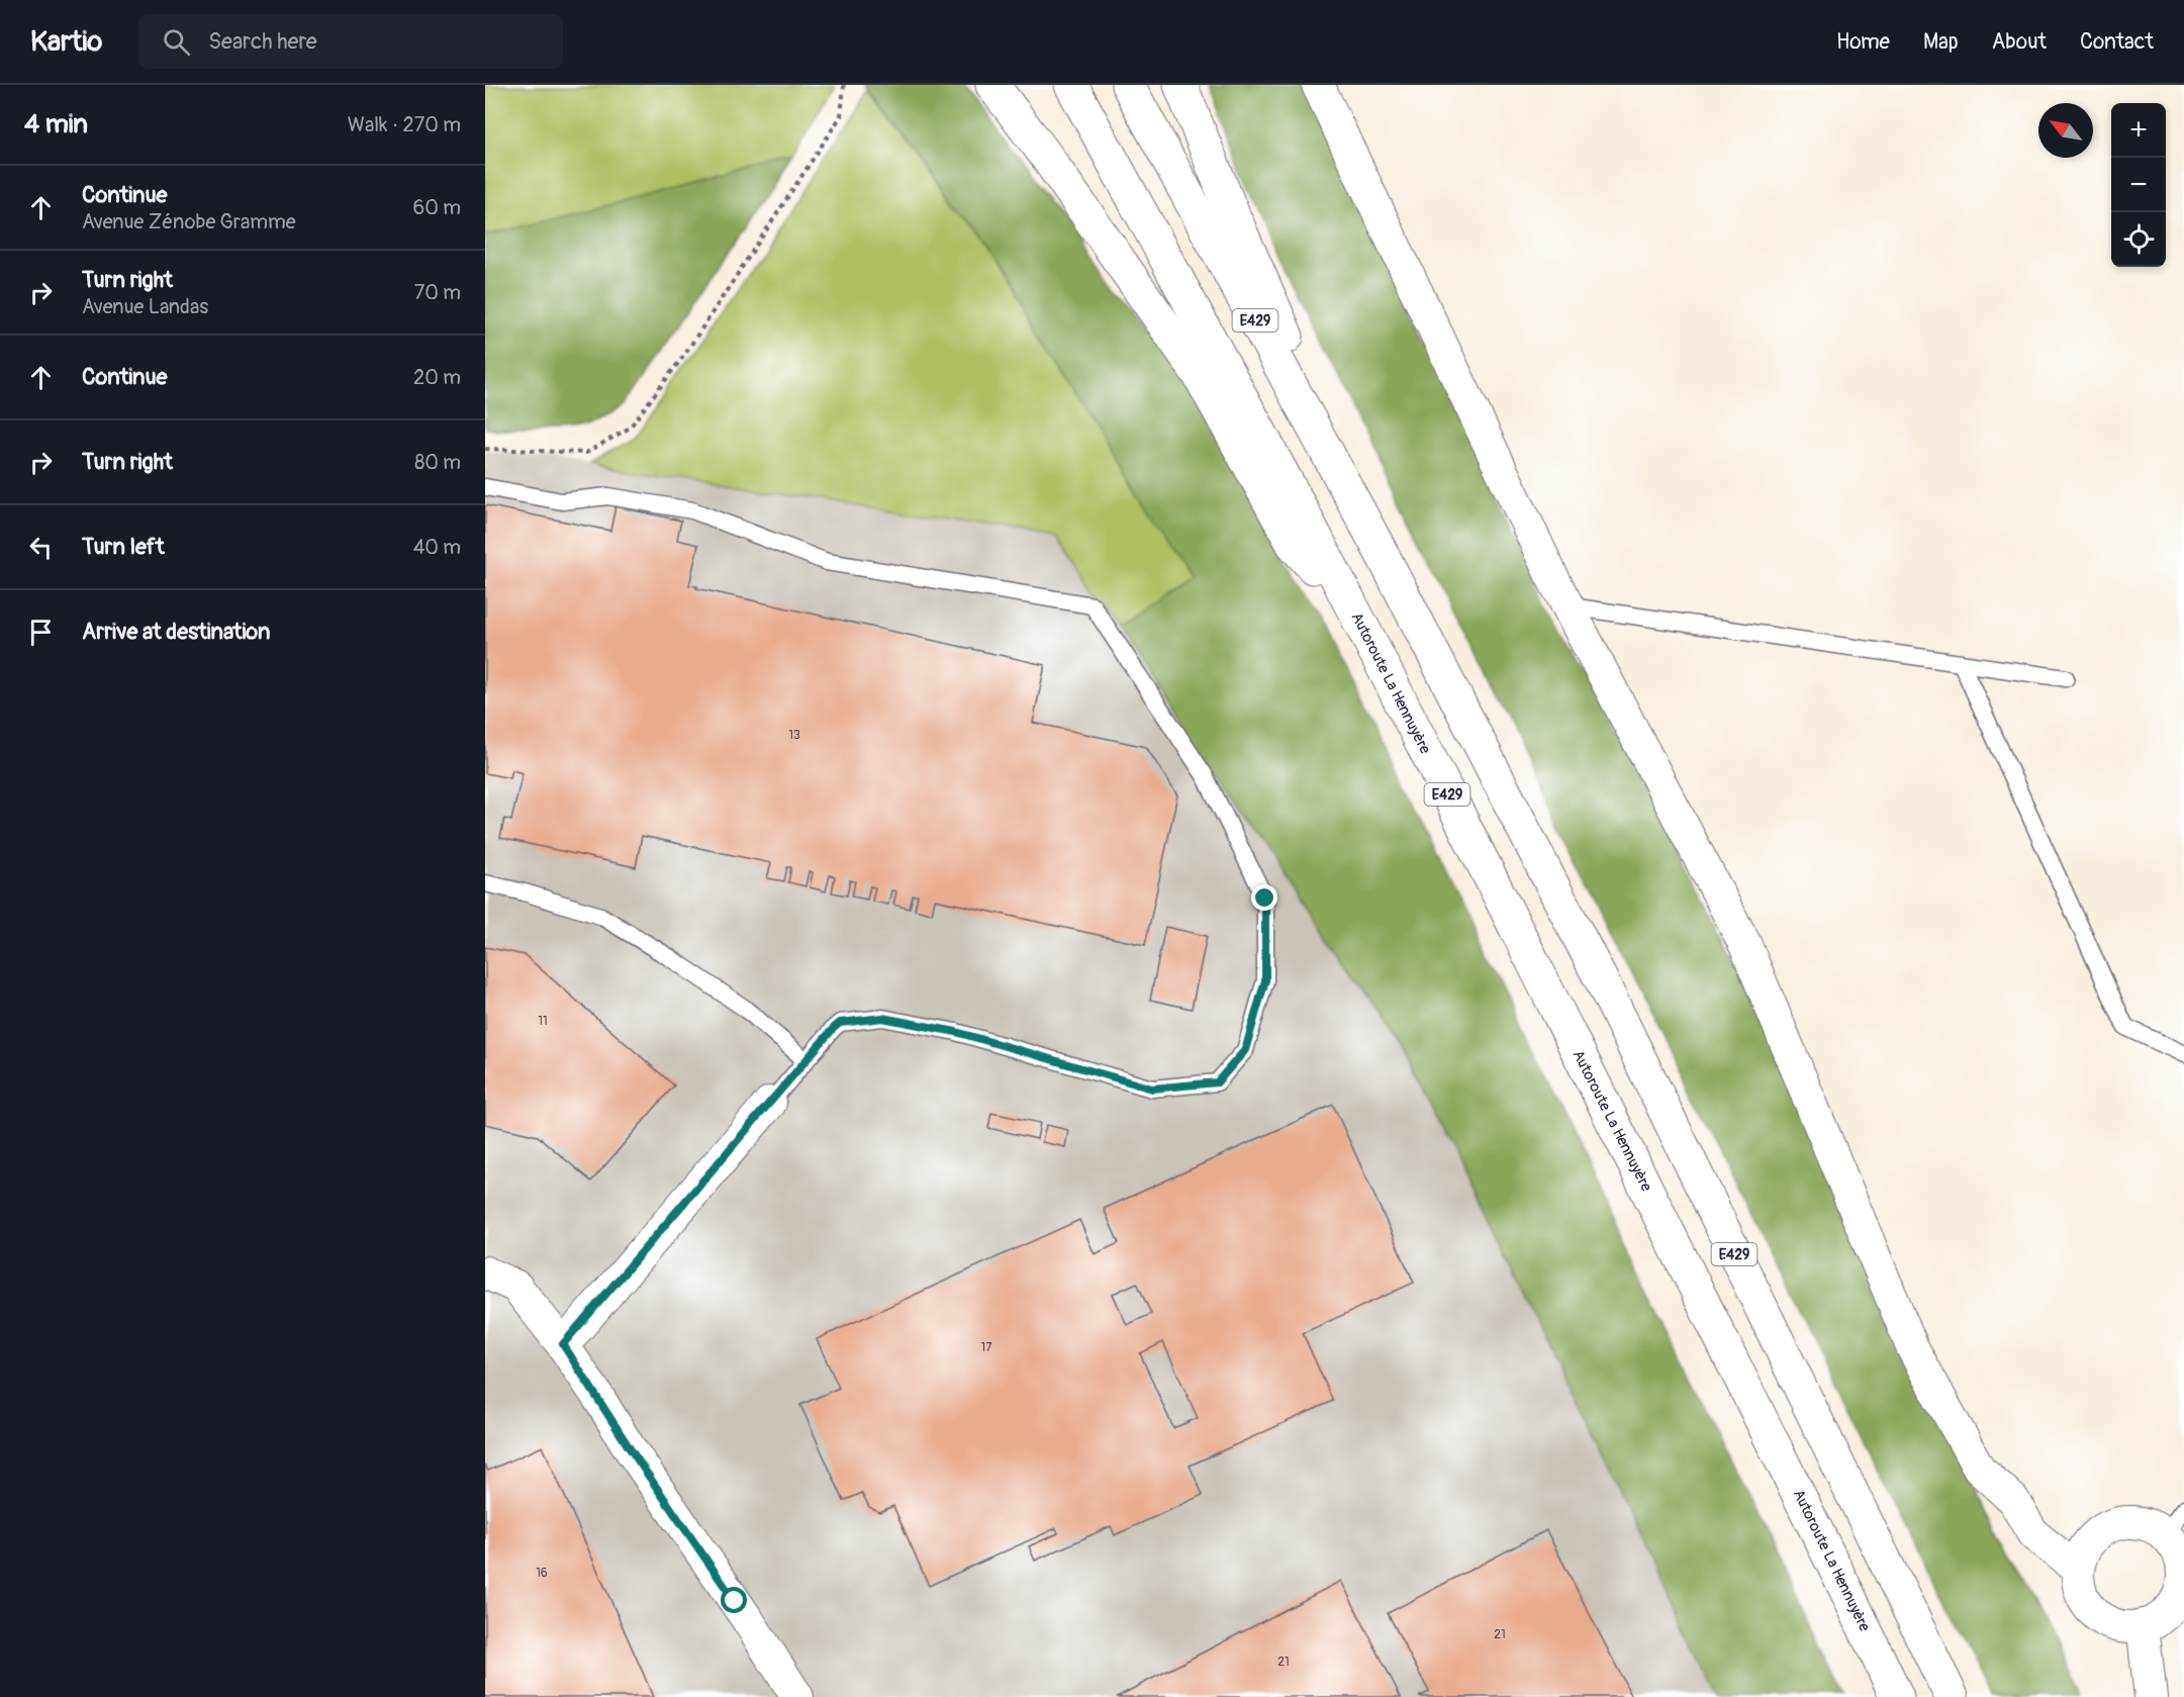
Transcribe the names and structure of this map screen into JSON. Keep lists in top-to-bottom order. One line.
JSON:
{"streets":{"highway":["E429","Autoroute La Hennuyère"]},"house_numbers":["13","11","17","16","21","21"],"north":"top left","page":{"header":"Kartio","search":"Search here","nav":["Home","Map","About","Contact"],"heading":["4 min","Walk · 270 m"],"map_buttons":["+","−"],"list":[["Continue","Avenue Zénobe Gramme","60 m"],["Turn right","Avenue Landas","70 m"],["Continue","20 m"],["Turn right","80 m"],["Turn left","40 m"],"Arrive at destination"]}}
